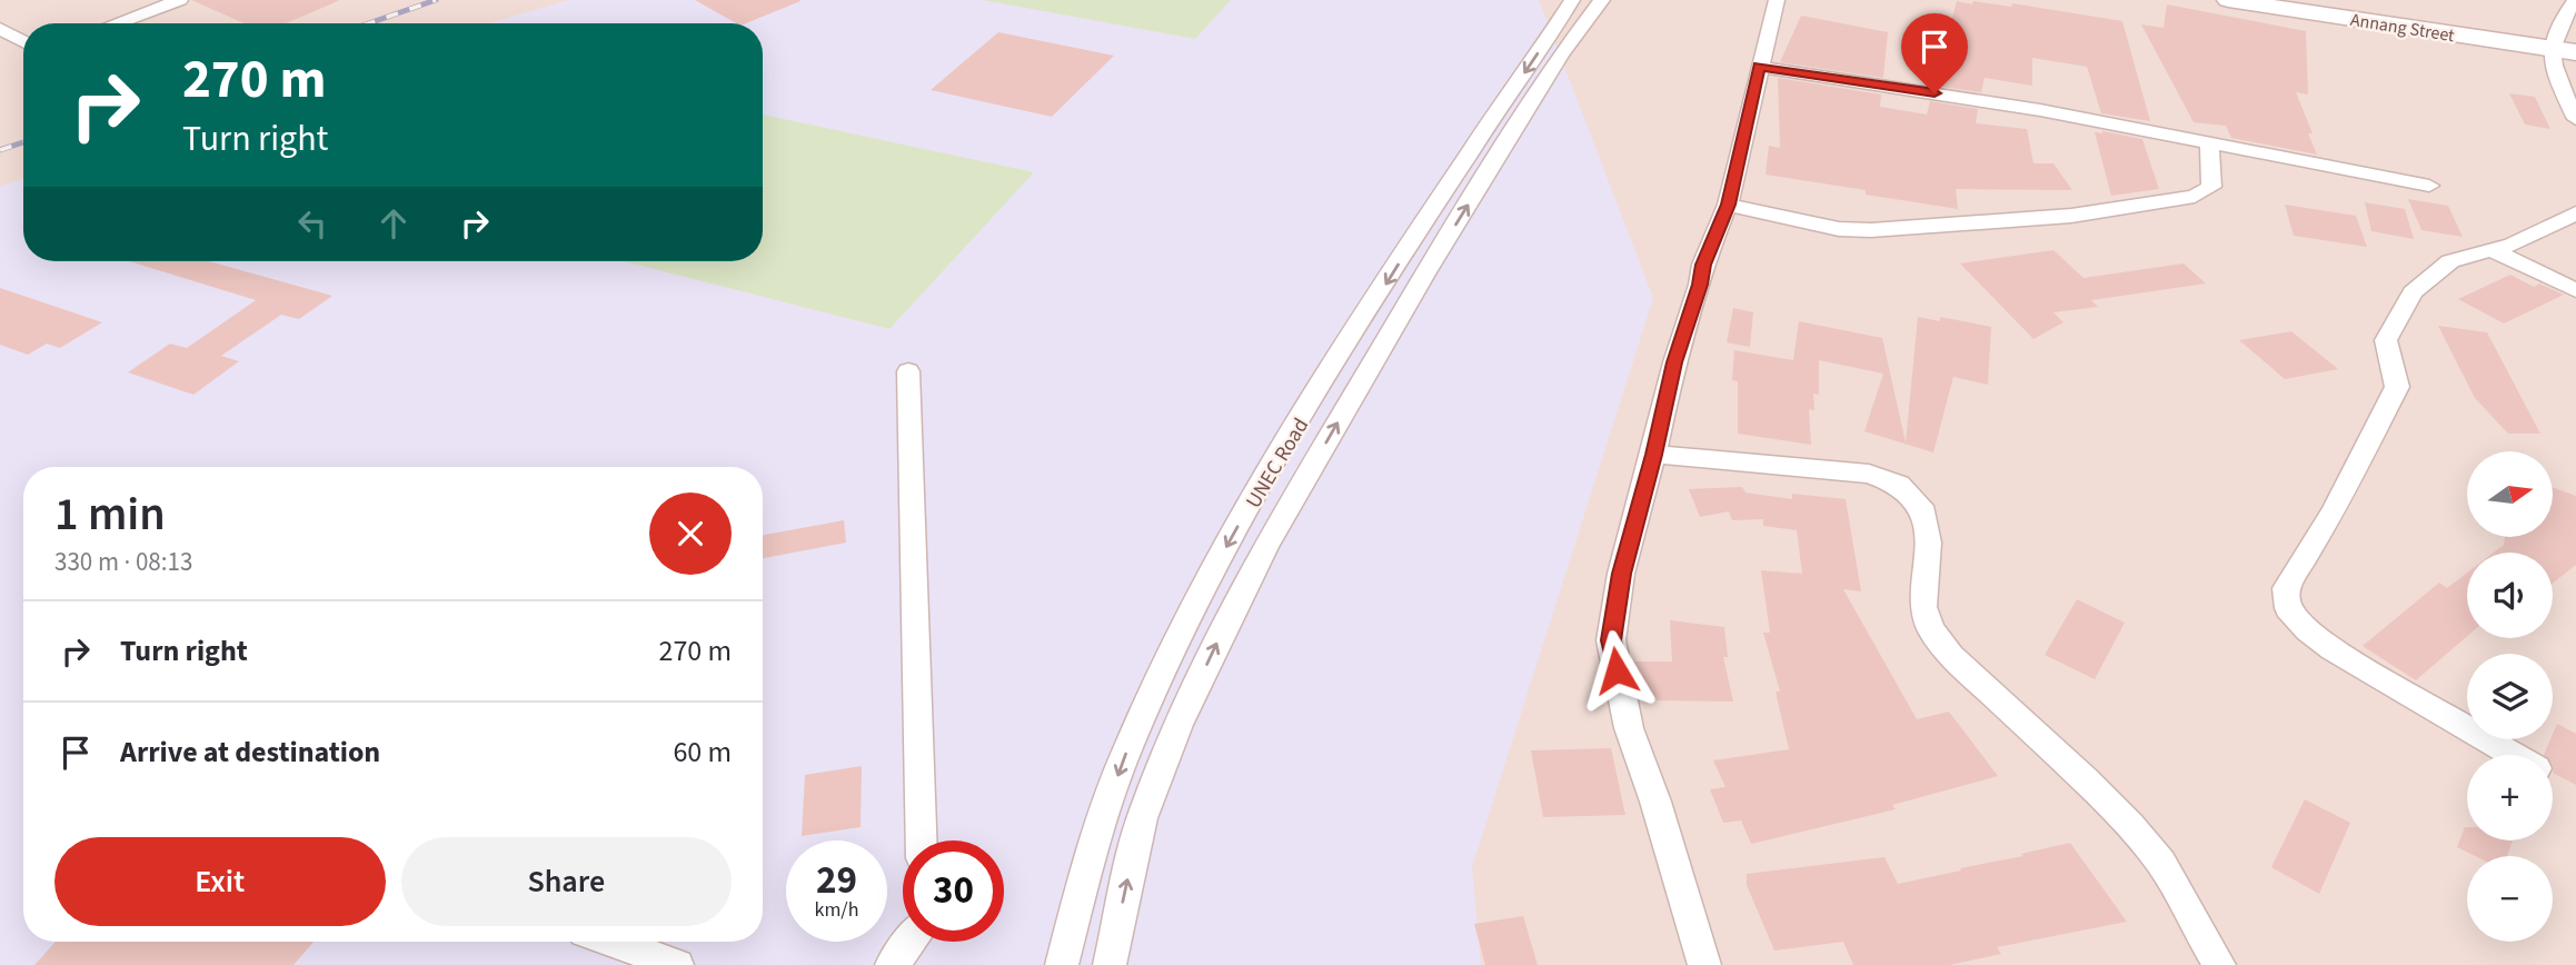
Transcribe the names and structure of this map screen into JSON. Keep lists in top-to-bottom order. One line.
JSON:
{"streets":{"main road":["Annang Street"],"street":["UNEC Road"]},"north":"right","page":{"turn":["270 m","Turn right"],"map_buttons":["+","−"],"heading":["1 min","330 m · 08:13"],"list":[{"name":"Turn right","value":"270 m"},{"name":"Arrive at destination","value":"60 m"}],"buttons":["Exit","Share"],"speed":"29 km/h","limit":"30"}}
